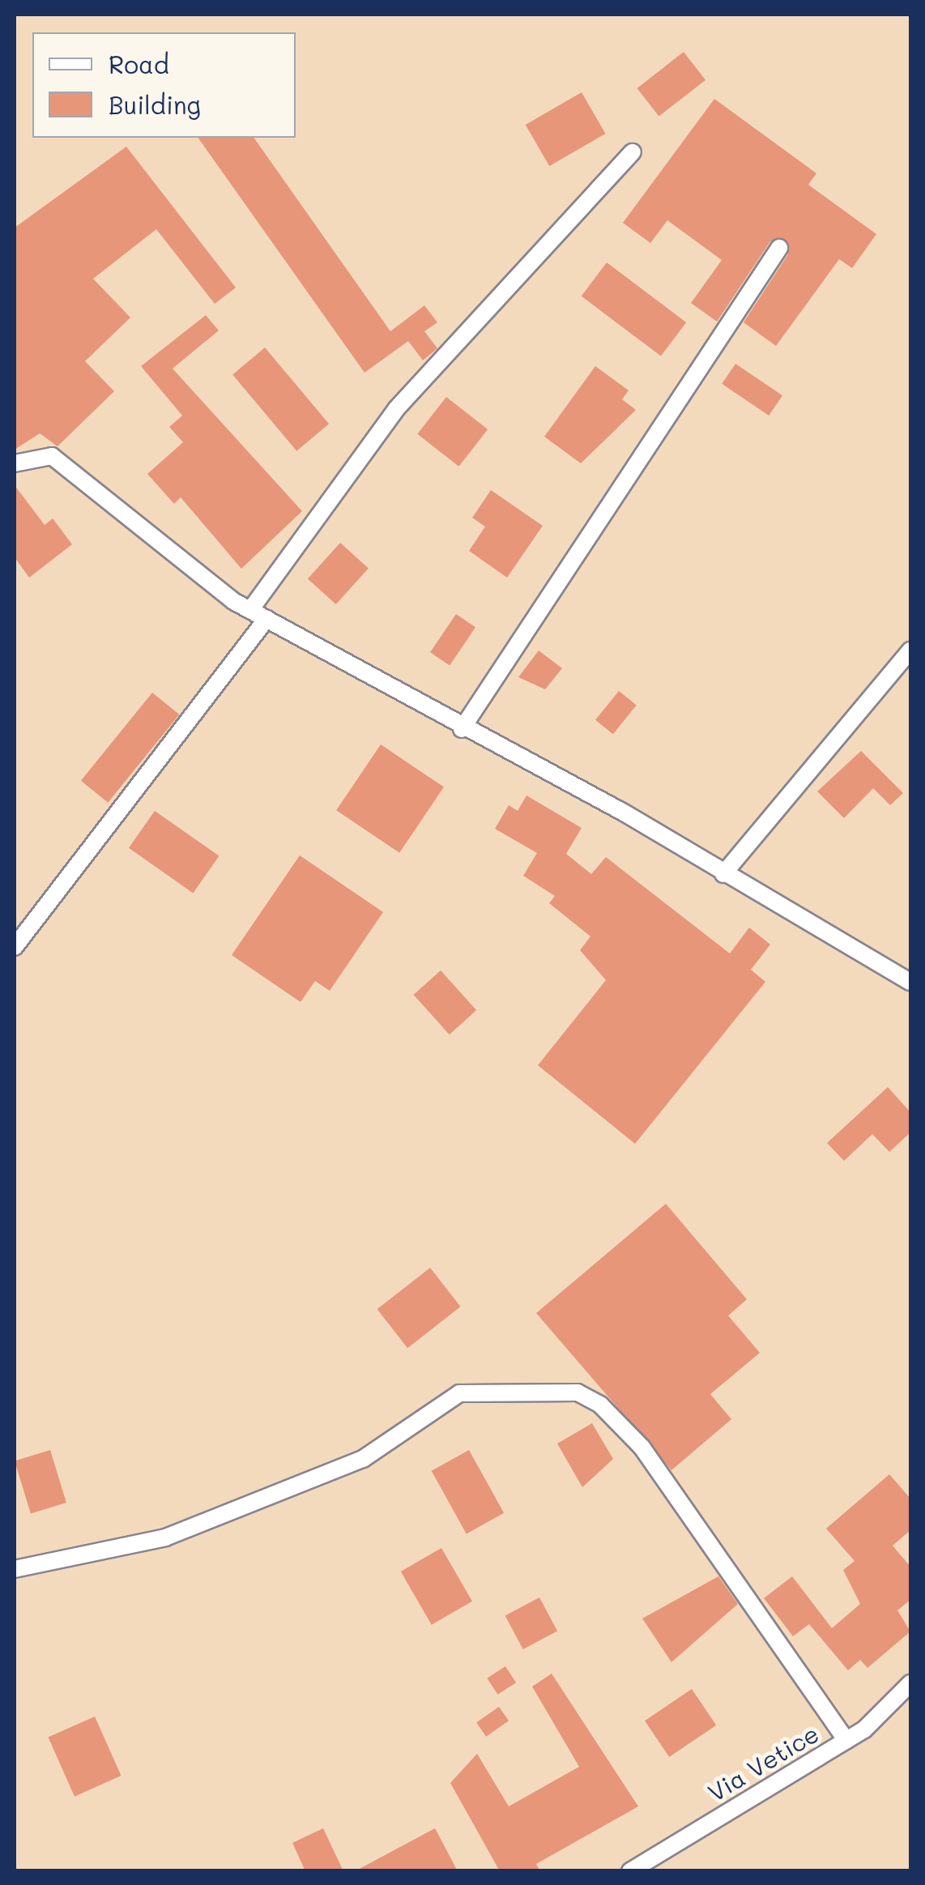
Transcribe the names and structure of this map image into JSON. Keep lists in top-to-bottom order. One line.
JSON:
{"streets":{"street":["Via Vetice"]},"legend":["Road","Building"]}
